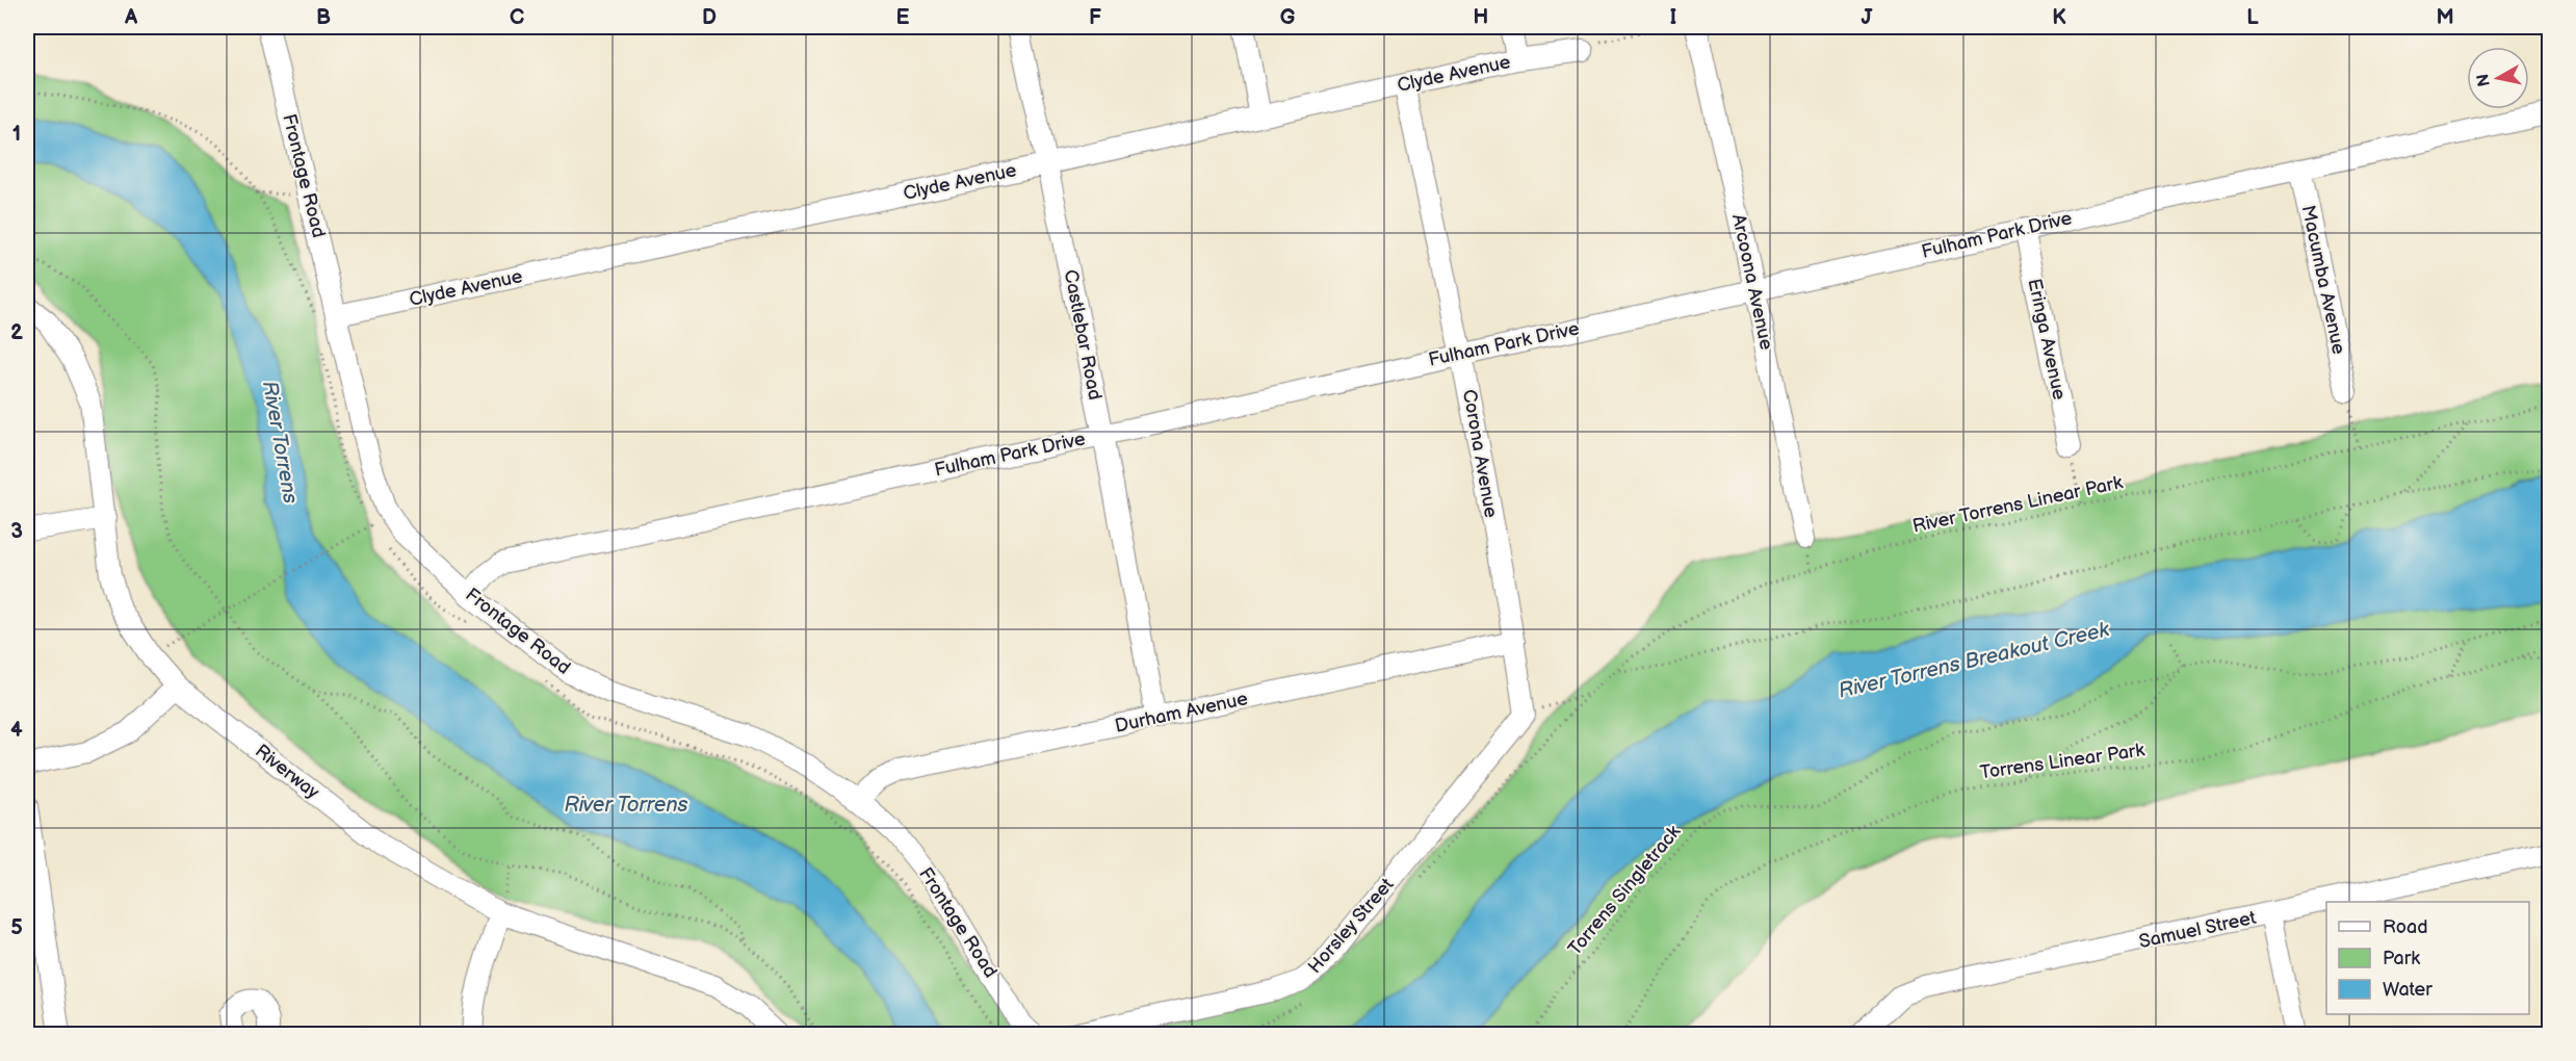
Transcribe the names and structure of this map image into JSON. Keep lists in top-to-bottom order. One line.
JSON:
{"streets":{"street":["Clyde Avenue","Frontage Road","Fulham Park Drive","Macumba Avenue","Arcoona Avenue","Castlebar Road","Eringa Avenue","Corona Avenue","Durham Avenue","Riverway","Horsley Street","Samuel Street"],"path":["River Torrens Linear Park","Torrens Linear Park","Torrens Singletrack"]},"crossings":[["Clyde Avenue","Frontage Road"],["Clyde Avenue","Castlebar Road"],["Clyde Avenue","Corona Avenue"],["Frontage Road","Fulham Park Drive"],["Frontage Road","Durham Avenue"],["Fulham Park Drive","Macumba Avenue"],["Fulham Park Drive","Arcoona Avenue"],["Fulham Park Drive","Castlebar Road"],["Fulham Park Drive","Eringa Avenue"],["Fulham Park Drive","Corona Avenue"],["Castlebar Road","Durham Avenue"],["Corona Avenue","River Torrens Linear Park"],["Corona Avenue","Durham Avenue"],["Corona Avenue","Horsley Street"],["River Torrens Linear Park","Horsley Street"]],"water":["River Torrens","River Torrens Breakout Creek"],"legend":["Road","Park","Water"],"north":"left","grid":{"columns":["A","B","C","D","E","F","G","H","I","J","K","L","M"],"rows":["1","2","3","4","5"]}}
